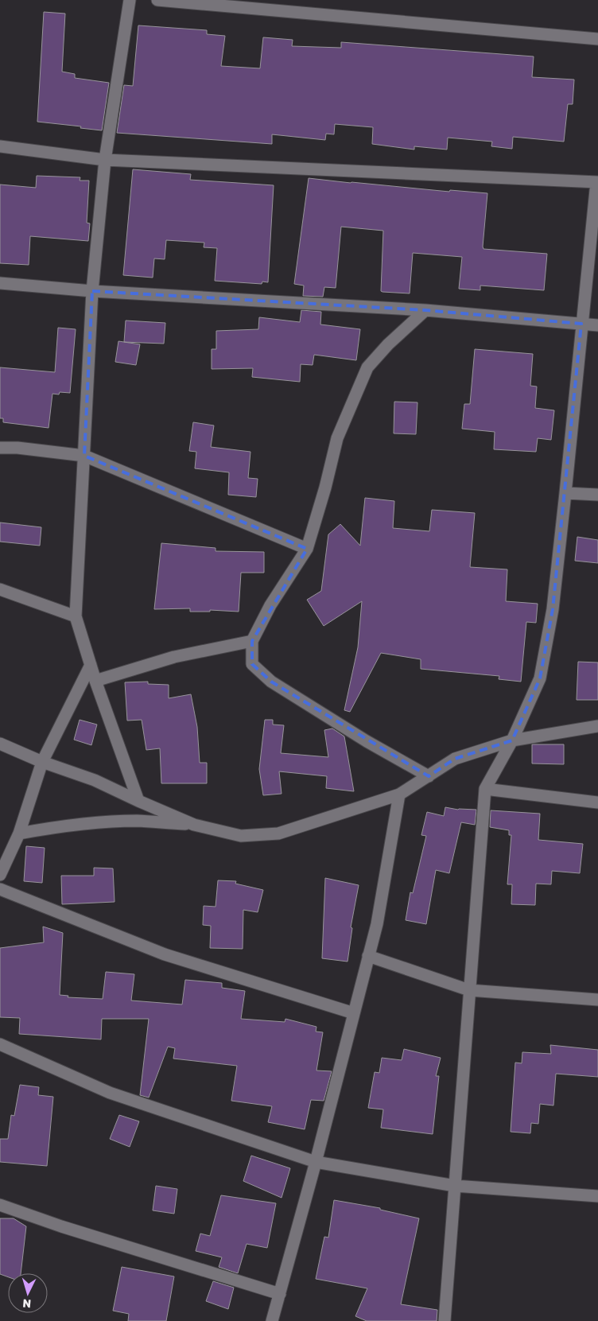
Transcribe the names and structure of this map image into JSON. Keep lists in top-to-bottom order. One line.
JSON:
{"north":"bottom"}
